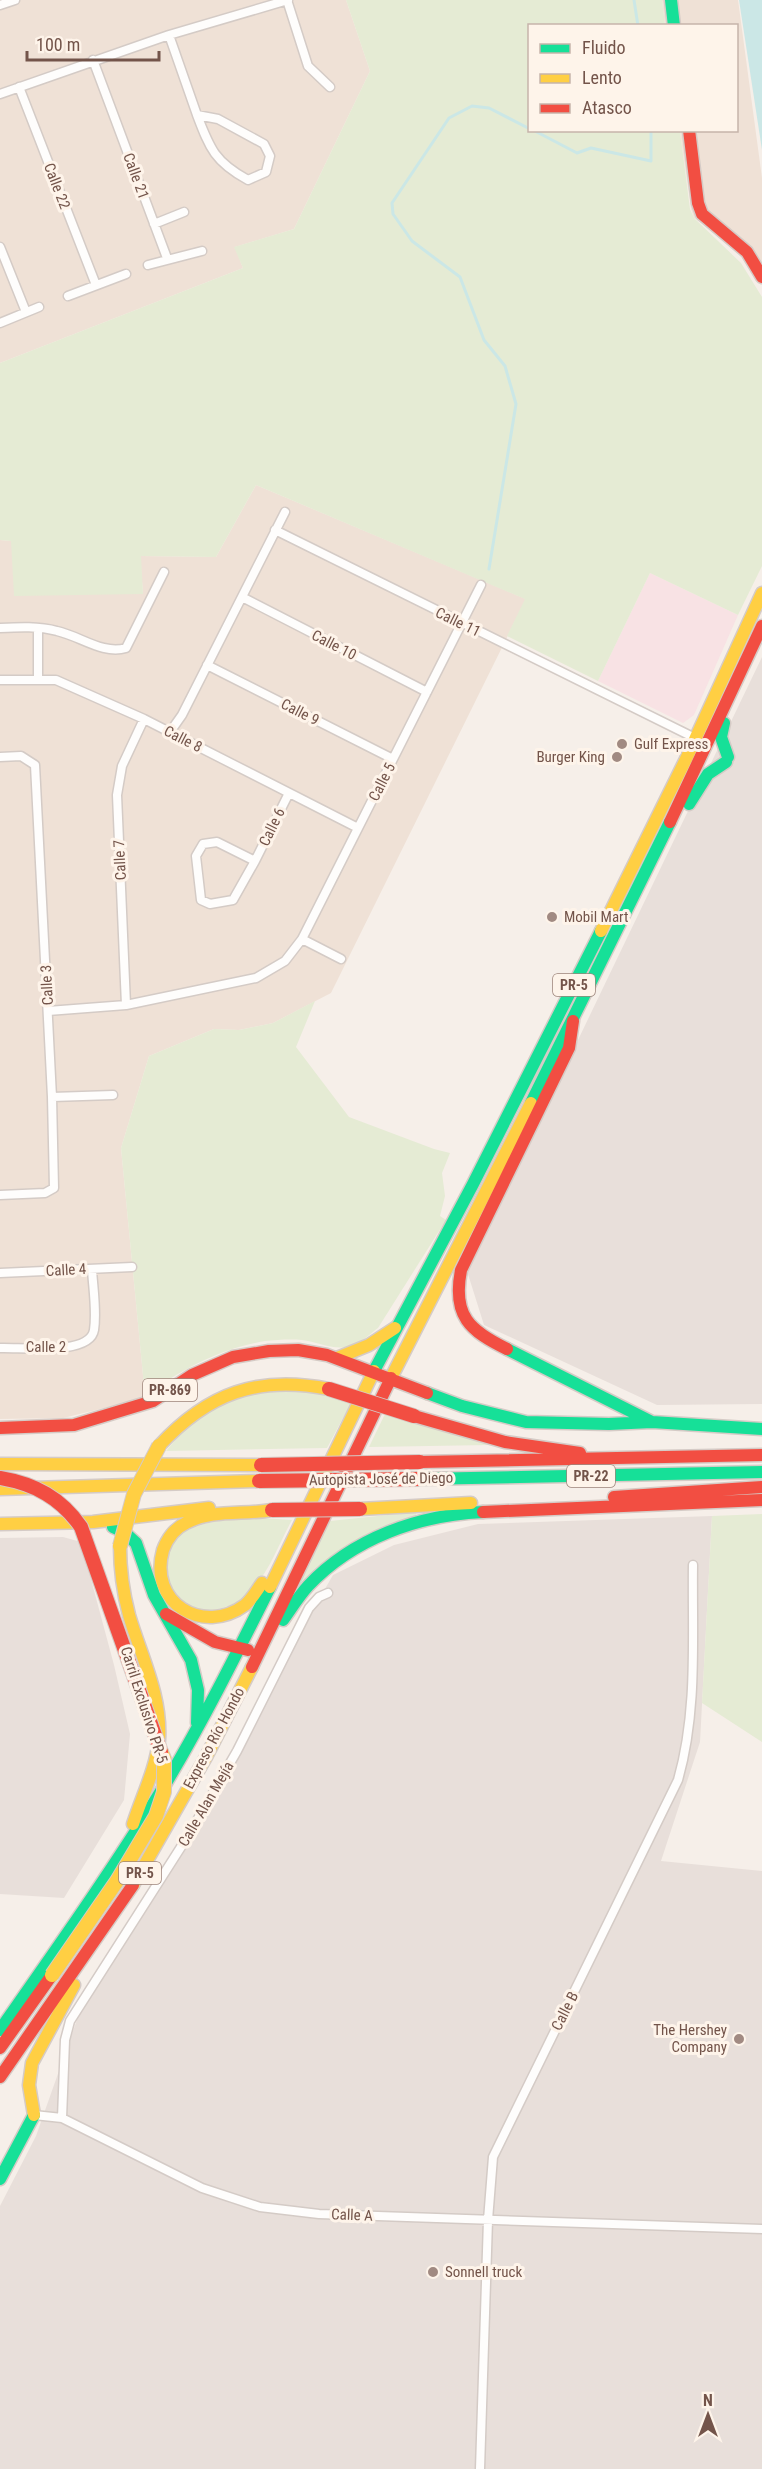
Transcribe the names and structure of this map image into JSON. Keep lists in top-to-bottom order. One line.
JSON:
{"streets":{"main road":["PR-5","PR-869","PR-22","Autopista José de Diego","Carril Exclusivo PR-5","Expreso Río Hondo"],"street":["Calle 21","Calle 22","Calle 11","Calle 10","Calle 9","Calle 8","Calle 5","Calle 6","Calle 7","Calle 3","Calle 4","Calle 2","Calle Alan Mejía","Calle B","Calle A"]},"crossings":[["Calle 11","Calle 5"],["Calle 11","PR-5"],["Calle 10","Calle 5"],["Calle 9","Calle 5"],["Calle 8","Calle 5"],["Calle 8","Calle 6"],["Calle 8","Calle 7"],["Calle 5","Calle 7"],["Calle 5","Calle 3"],["PR-5","PR-869"],["PR-5","Expreso Río Hondo"],["Calle 4","Calle 2"],["PR-869","Expreso Río Hondo"],["Calle Alan Mejía","Calle A"],["Calle B","Calle A"]],"places":["Gulf Express","Burger King","Mobil Mart","The Hershey Company","Sonnell truck"],"legend":["Fluido","Lento","Atasco"],"scale_bar":"100 m","north":"top"}
